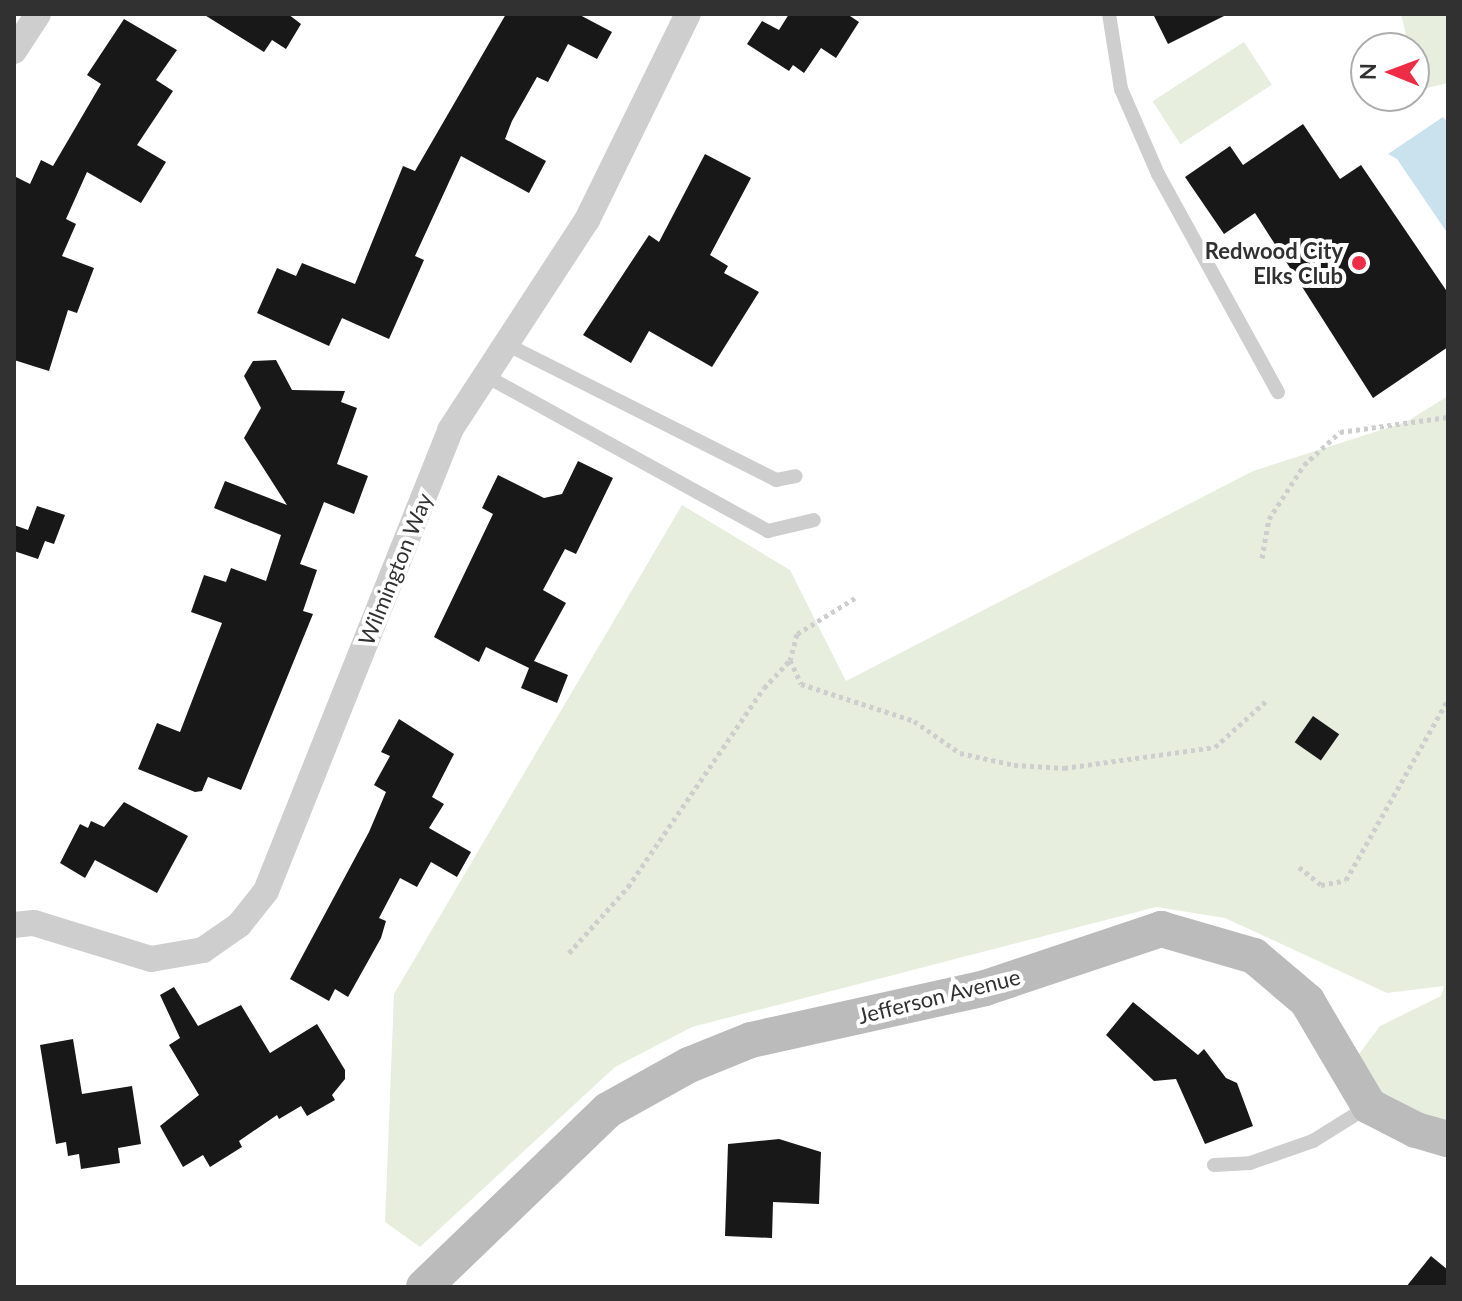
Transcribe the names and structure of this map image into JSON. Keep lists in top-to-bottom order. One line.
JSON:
{"streets":{"street":["Wilmington Way","Jefferson Avenue"]},"places":["Redwood City Elks Club"],"north":"left"}
